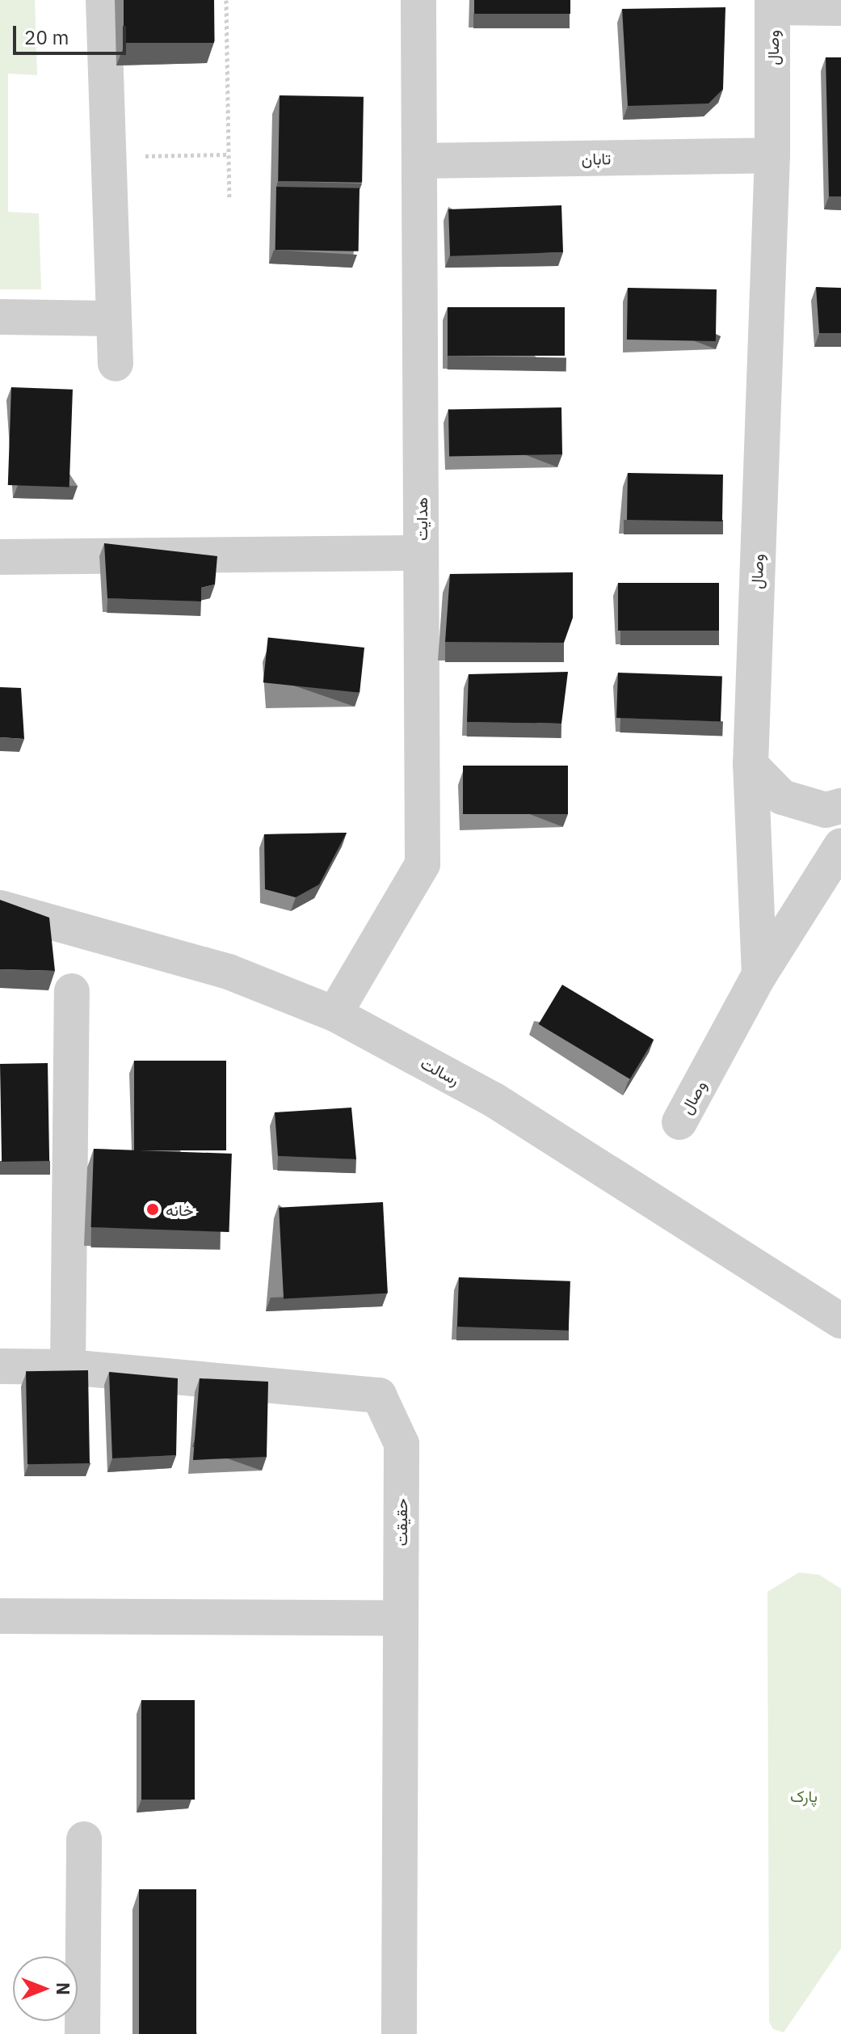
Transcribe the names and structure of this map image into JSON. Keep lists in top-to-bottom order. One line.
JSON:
{"streets":{"street":["وصال","تابان","هدایت","رسالت","حقیقت"]},"crossings":[["وصال","تابان"],["تابان","هدایت"],["هدایت","رسالت"]],"parks":["پارک"],"places":["خانه"],"scale_bar":"20 m","north":"right"}
